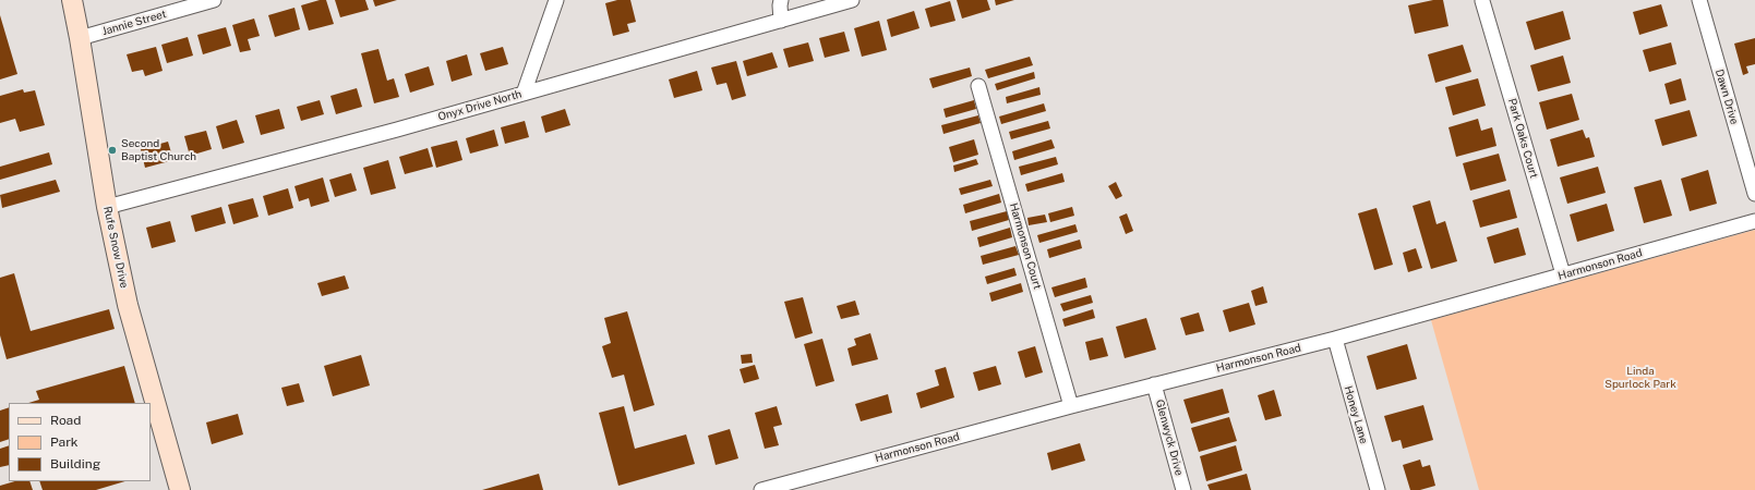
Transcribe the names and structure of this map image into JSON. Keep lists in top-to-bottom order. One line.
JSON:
{"streets":{"main road":["Rufe Snow Drive"],"street":["Jannie Street","Dawn Drive","Onyx Drive North","Park Oaks Court","Harmonson Court","Harmonson Road","Honey Lane","Glenwyck Drive"]},"crossings":[["Jannie Street","Rufe Snow Drive"],["Onyx Drive North","Rufe Snow Drive"],["Park Oaks Court","Harmonson Road"],["Harmonson Court","Harmonson Road"],["Harmonson Road","Honey Lane"],["Harmonson Road","Glenwyck Drive"]],"parks":["Linda Spurlock Park"],"places":["Second Baptist Church"],"legend":["Road","Park","Building"]}
